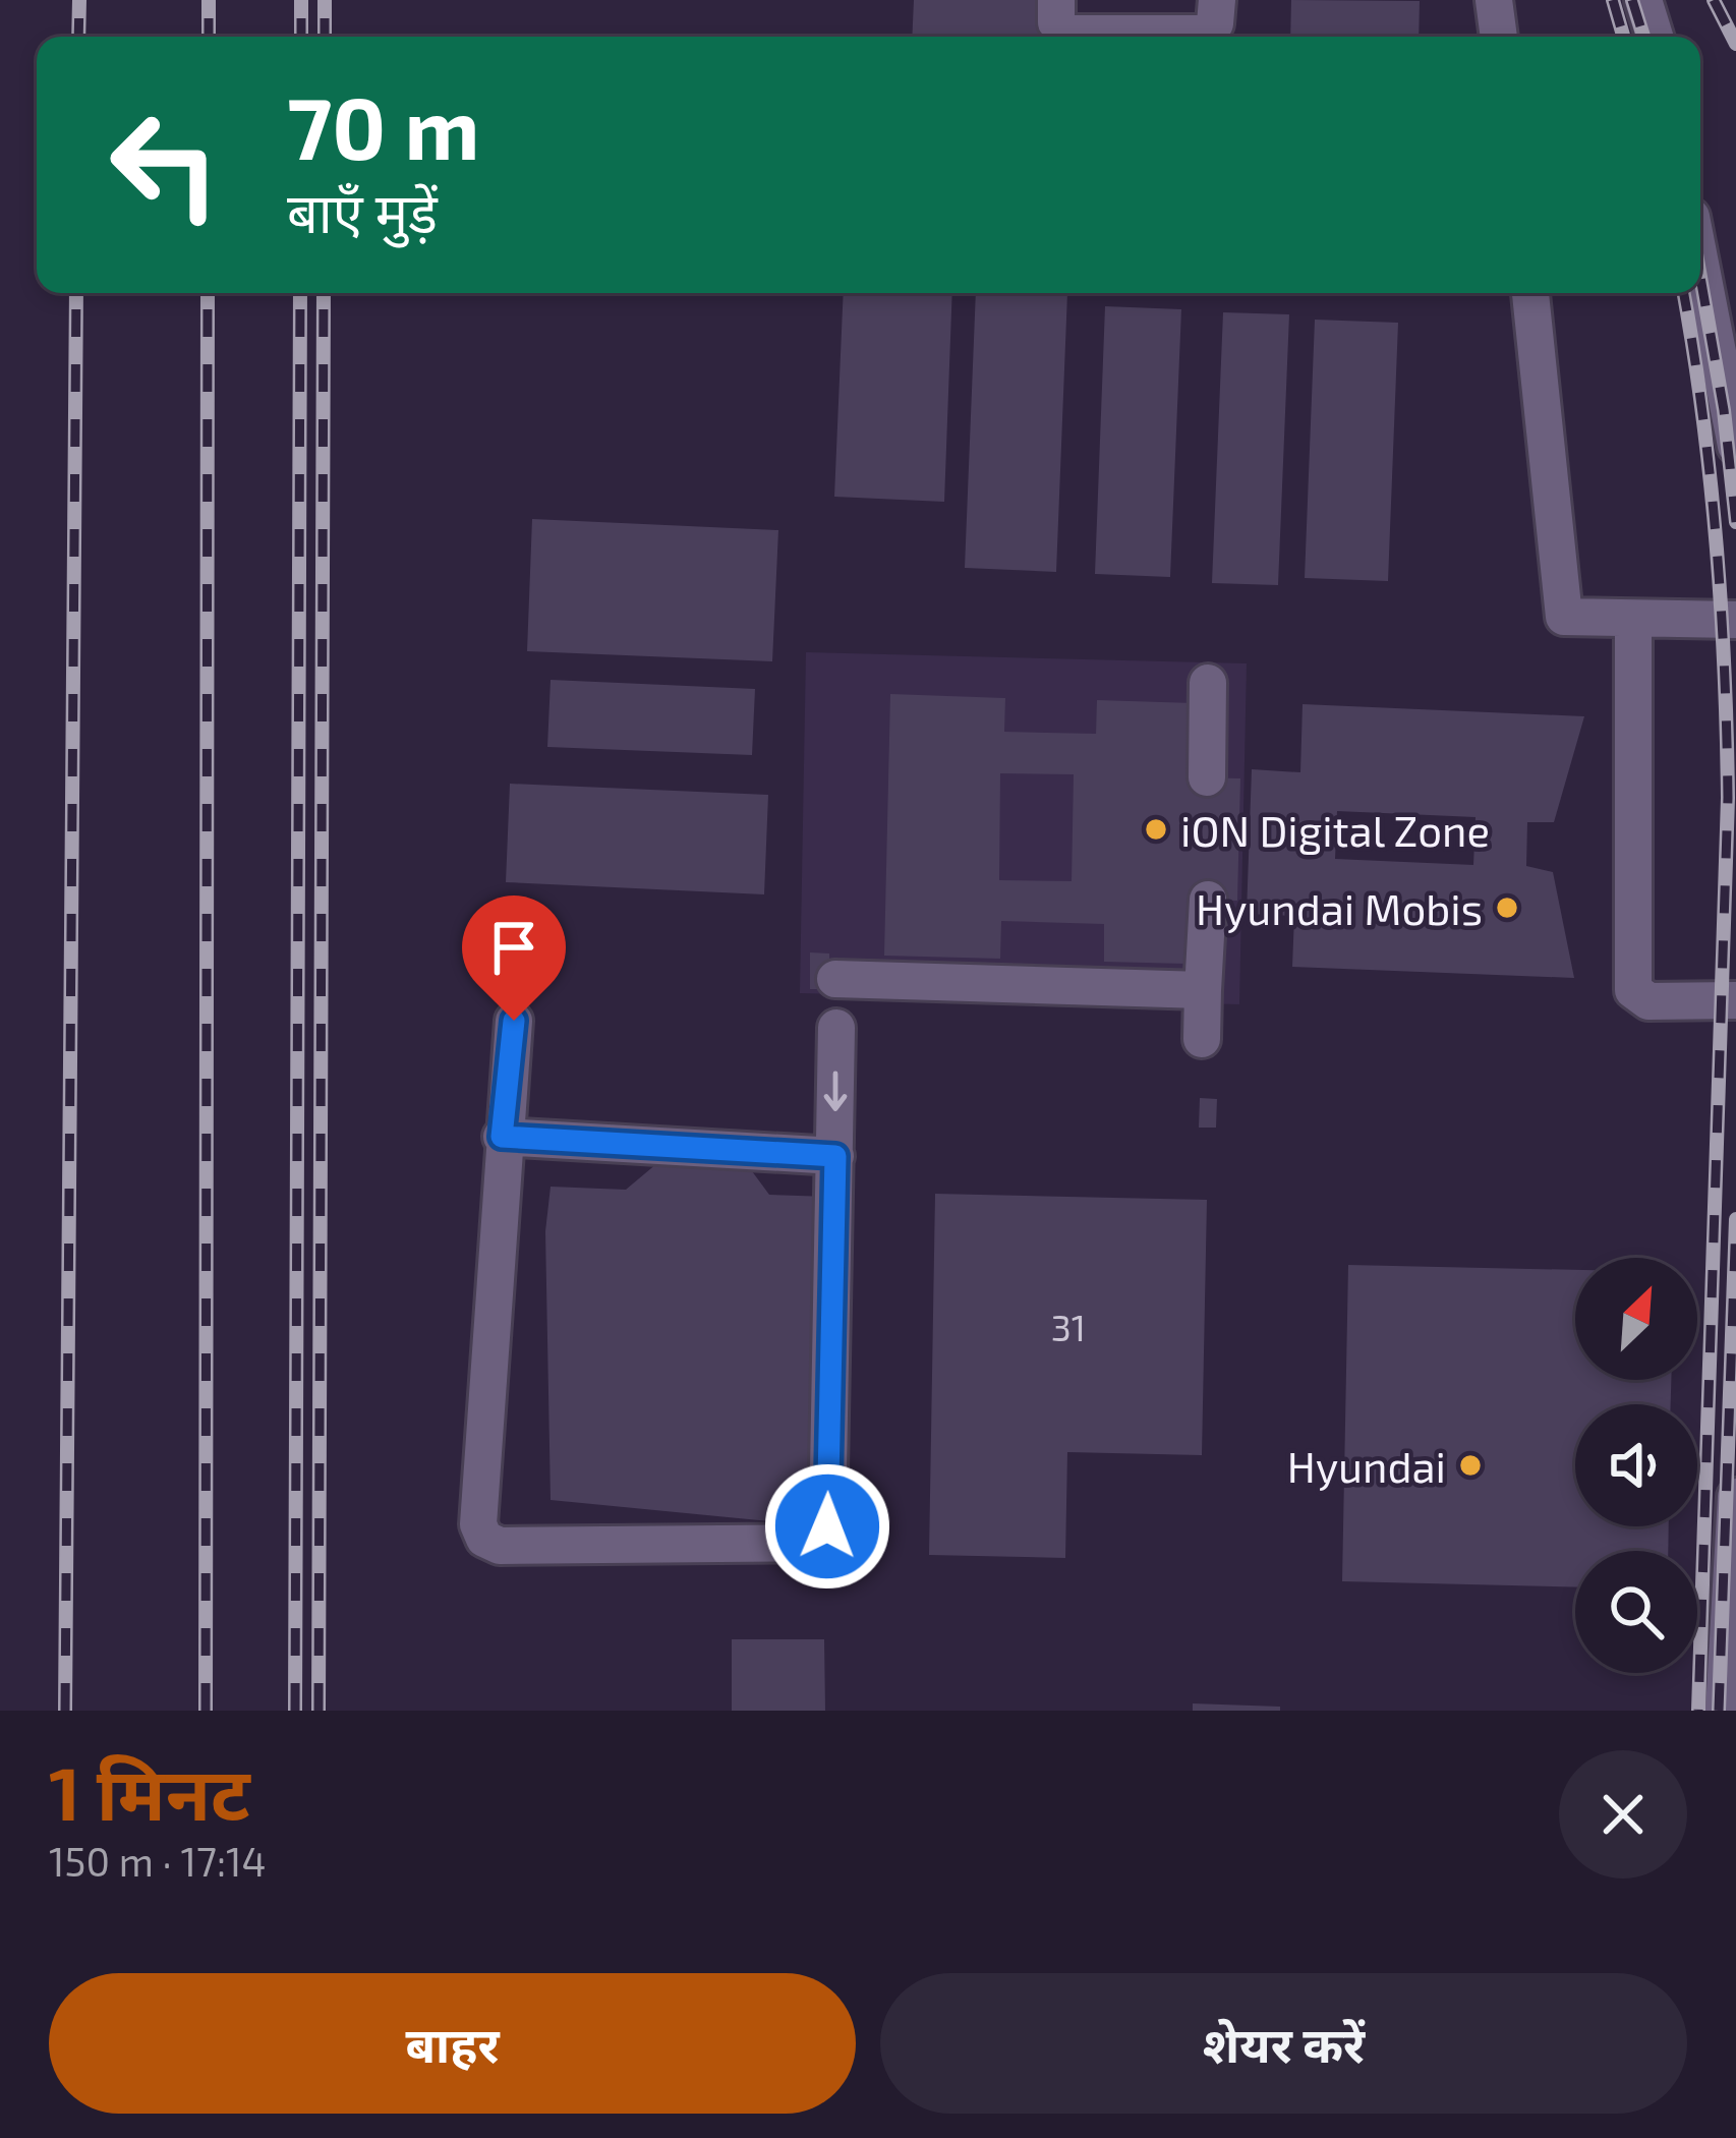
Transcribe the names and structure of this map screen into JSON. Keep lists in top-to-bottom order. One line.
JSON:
{"places":["iON Digital Zone","Hyundai Mobis","Hyundai"],"house_numbers":["31"],"north":"top right","page":{"turn":["70 m","बाएँ मुड़ें"],"heading":["1 मिनट","150 m · 17:14"],"buttons":["बाहर","शेयर करें"]}}
